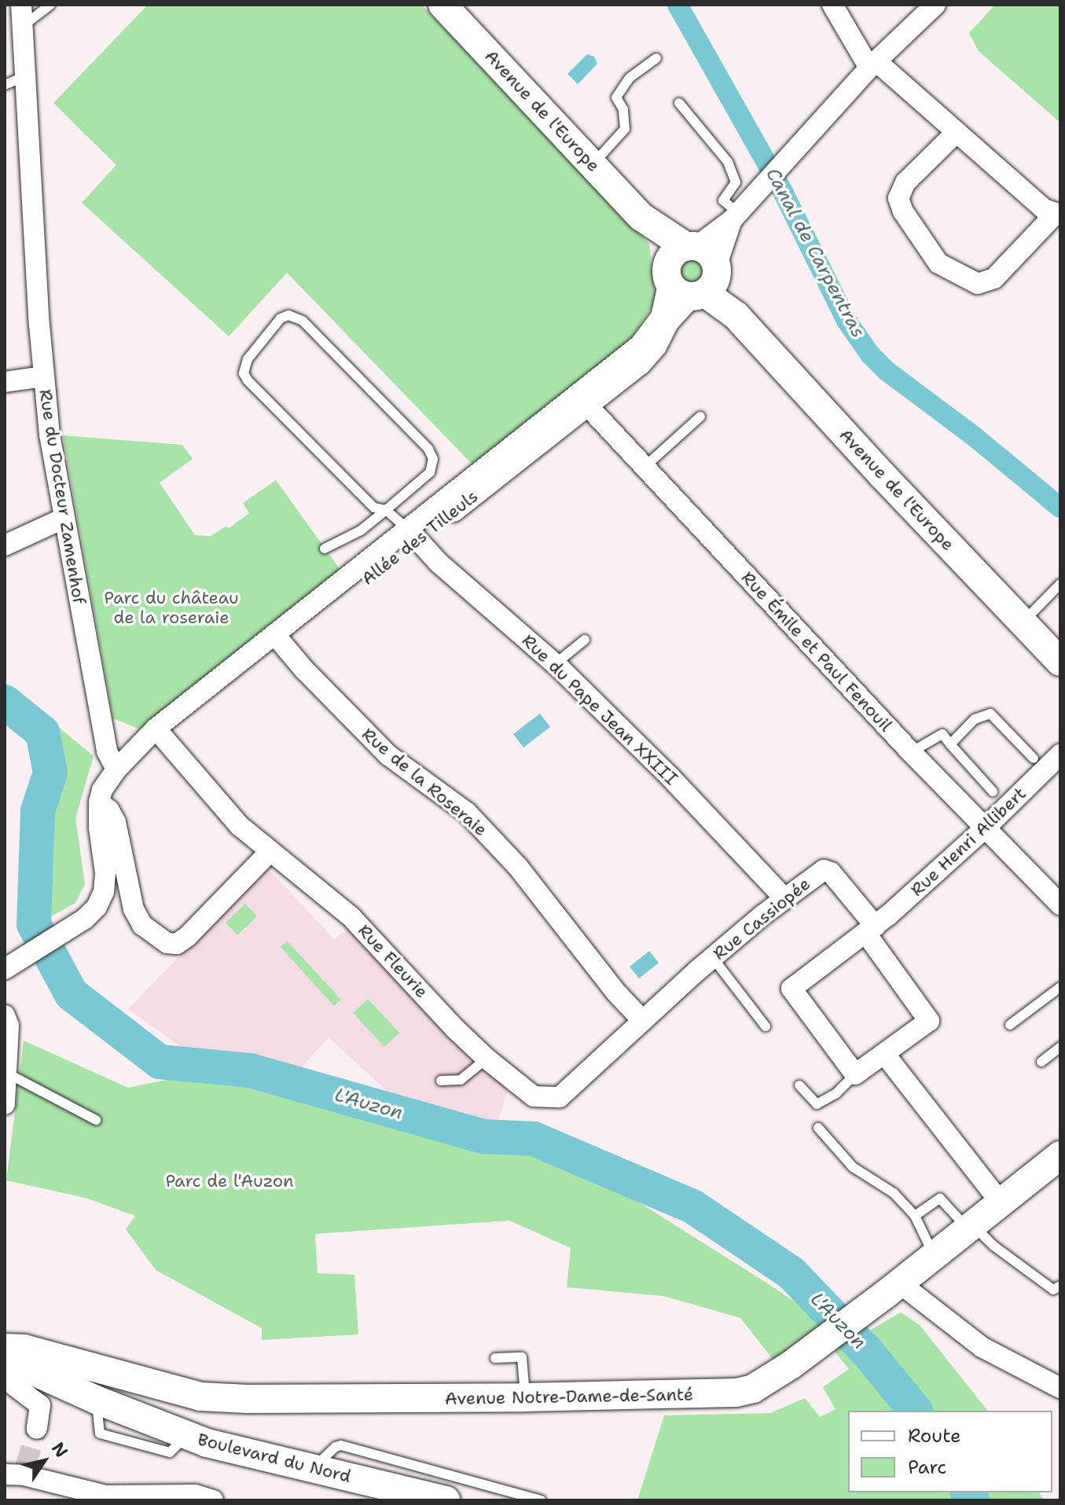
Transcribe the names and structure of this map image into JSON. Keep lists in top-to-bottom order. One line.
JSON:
{"streets":{"main road":["Avenue de l'Europe","Avenue Notre-Dame-de-Santé","Boulevard du Nord"],"street":["Rue du Docteur Zamenhof","Allée des Tilleuls","Rue Émile et Paul Fenouil","Rue du Pape Jean XXIII","Rue de la Roseraie","Rue Henri Allibert","Rue Cassiopée","Rue Fleurie"]},"crossings":[["Avenue de l'Europe","Allée des Tilleuls"],["Rue du Docteur Zamenhof","Allée des Tilleuls"],["Allée des Tilleuls","Rue Émile et Paul Fenouil"],["Allée des Tilleuls","Rue du Pape Jean XXIII"],["Allée des Tilleuls","Rue de la Roseraie"],["Allée des Tilleuls","Rue Fleurie"],["Rue Émile et Paul Fenouil","Rue Henri Allibert"],["Rue du Pape Jean XXIII","Rue Cassiopée"],["Rue de la Roseraie","Rue Cassiopée"],["Rue de la Roseraie","Rue Fleurie"],["Rue Henri Allibert","Rue Cassiopée"],["Rue Cassiopée","Rue Fleurie"]],"water":["Canal de Carpentras","L'Auzon"],"parks":["Parc du château de la roseraie","Parc de l'Auzon"],"legend":["Route","Parc"],"north":"top right"}
